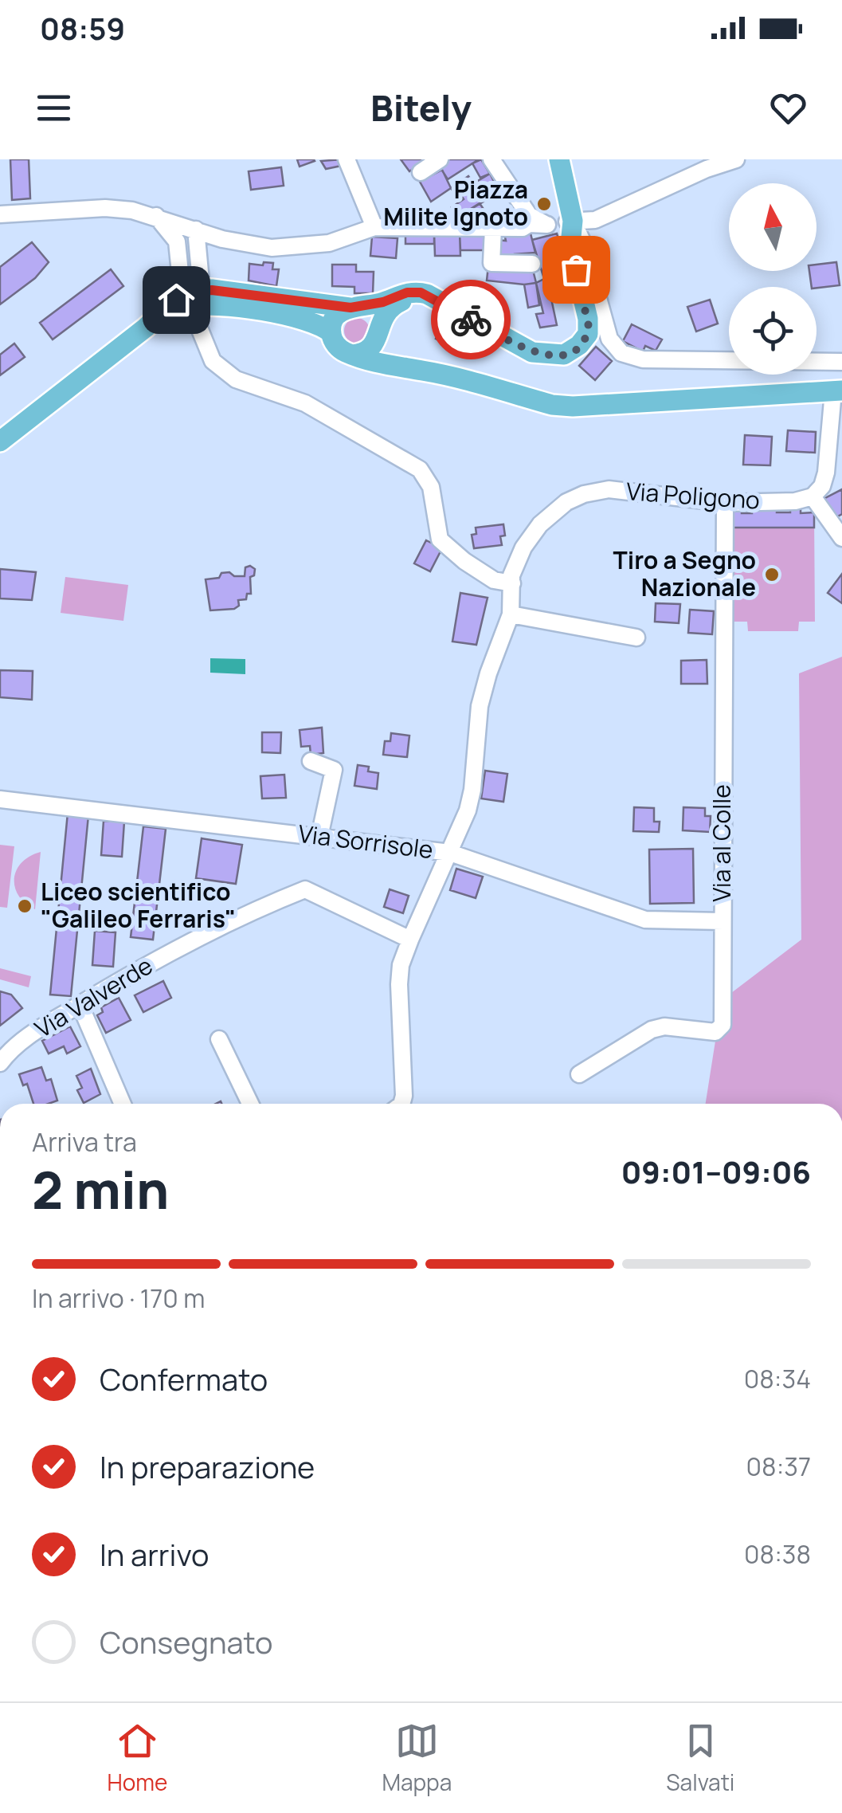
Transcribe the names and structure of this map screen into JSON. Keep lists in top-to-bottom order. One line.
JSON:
{"streets":{"street":["Via Poligono","Via Sorrisole","Via al Colle","Via Valverde"]},"crossings":[["Via Poligono","Via Sorrisole"],["Via Poligono","Via al Colle"],["Via Sorrisole","Via al Colle"]],"places":["Piazza Milite Ignoto","Tiro a Segno Nazionale","Liceo scientifico \"Galileo Ferraris\""],"north":"top","page":{"status":"08:59","header":"Bitely","heading":["2 min","Arriva tra","09:01–09:06"],"bar":"In arrivo · 170 m","list":[["Confermato","08:34"],["In preparazione","08:37"],["In arrivo","08:38"],"Consegnato"],"tabs":["Home","Mappa","Salvati"]}}
